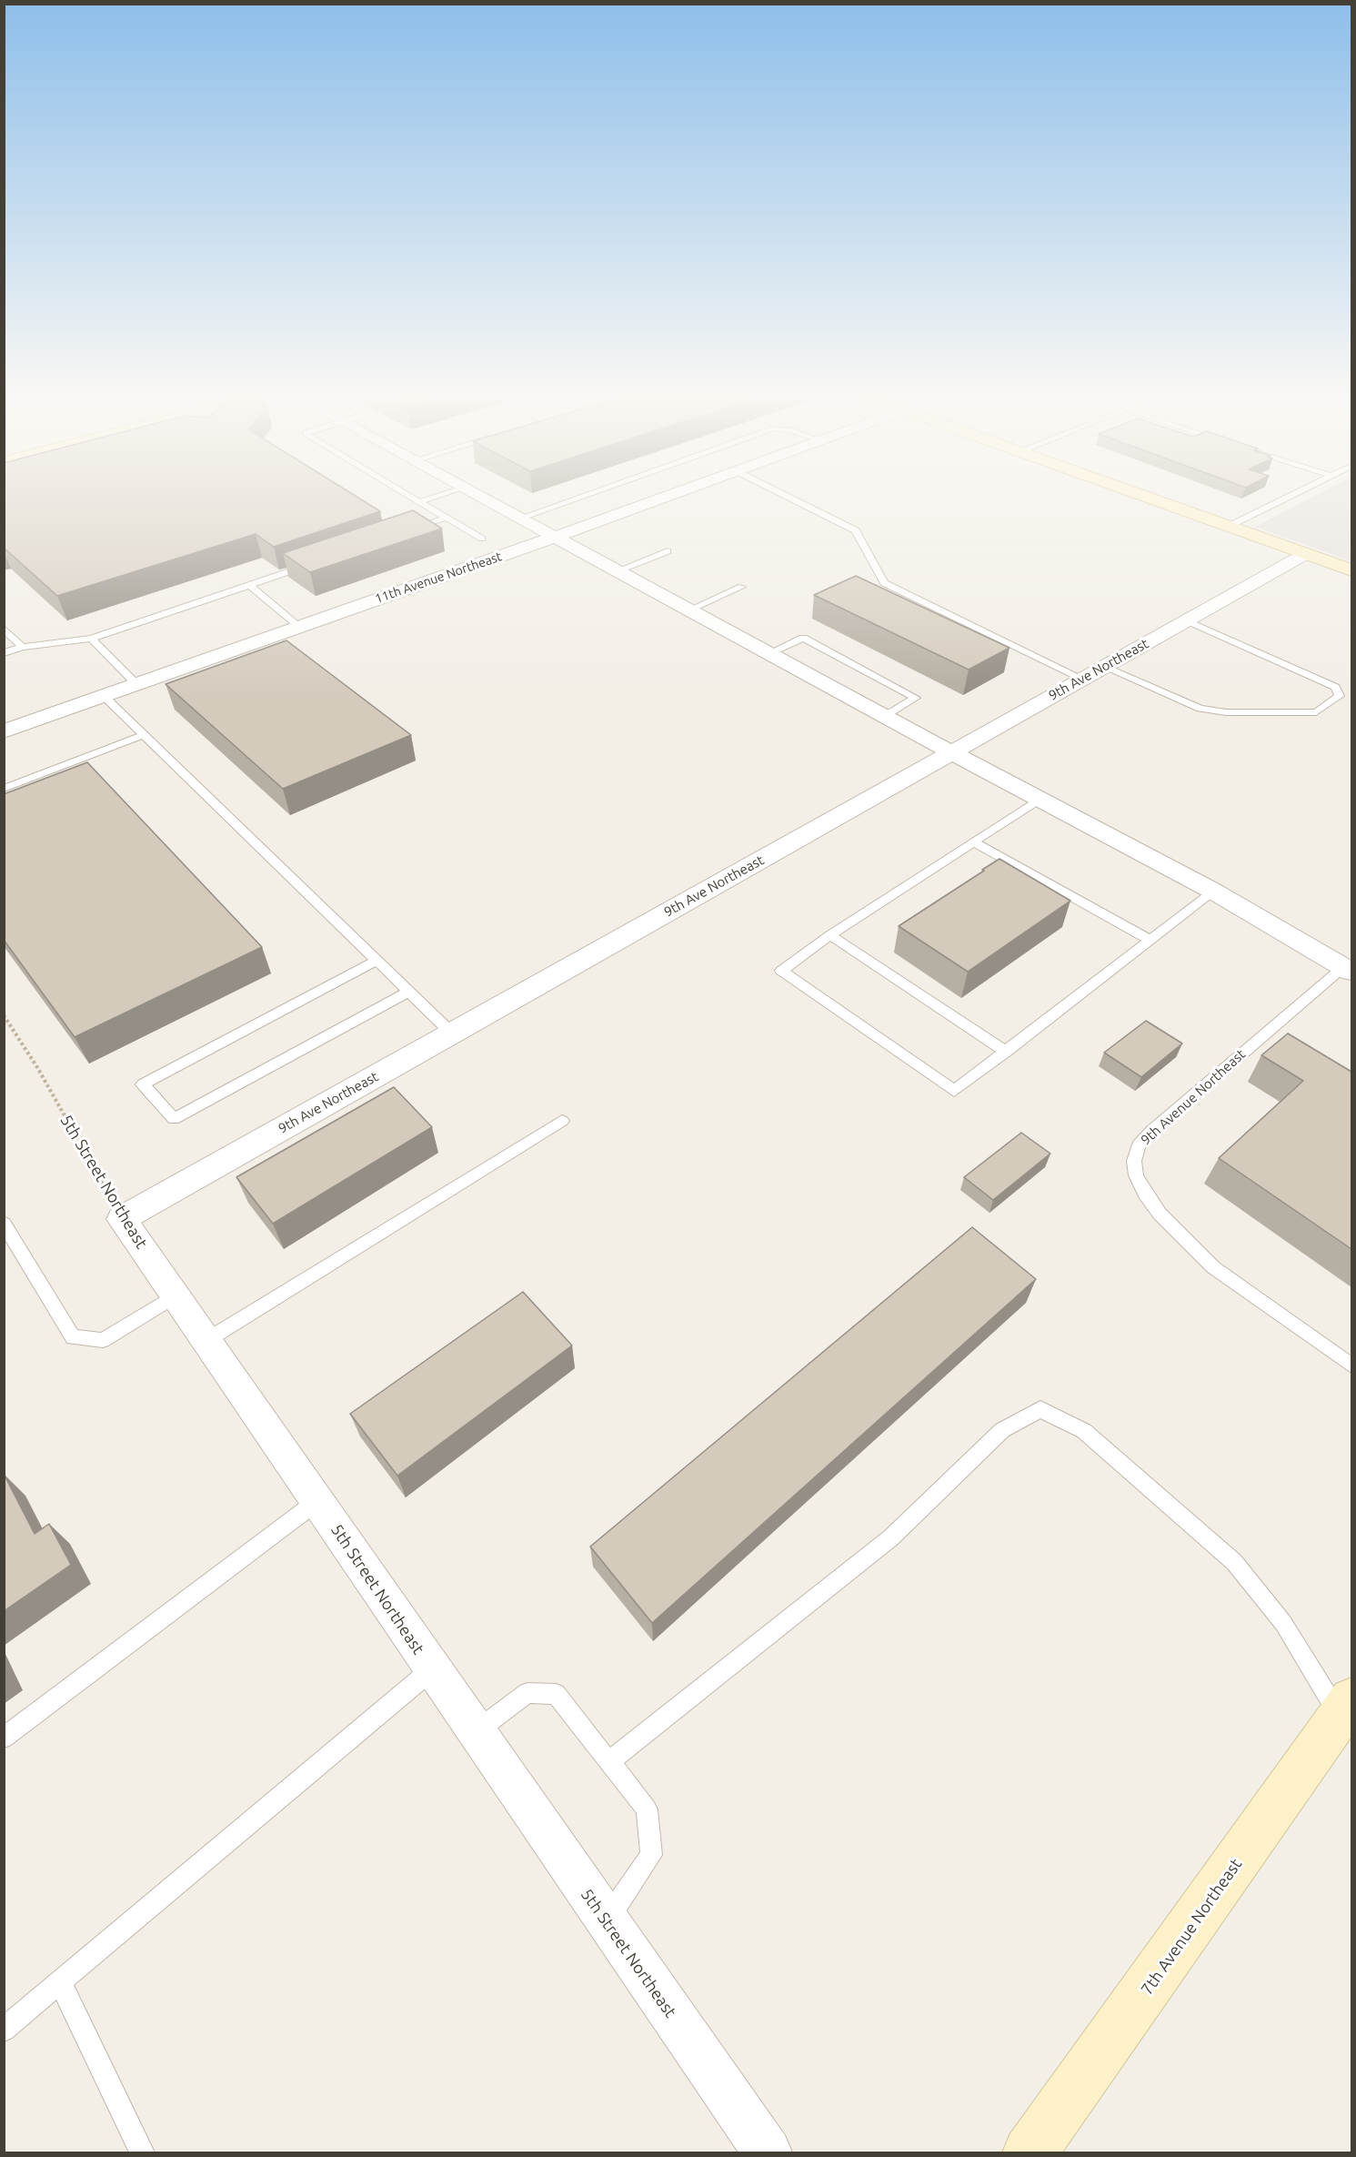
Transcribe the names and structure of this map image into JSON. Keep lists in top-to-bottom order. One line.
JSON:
{"streets":{"street":["11th Avenue Northeast","9th Ave Northeast","5th Street Northeast","7th Avenue Northeast"],"lane":["9th Avenue Northeast"]},"crossings":[["9th Ave Northeast","5th Street Northeast"]]}
